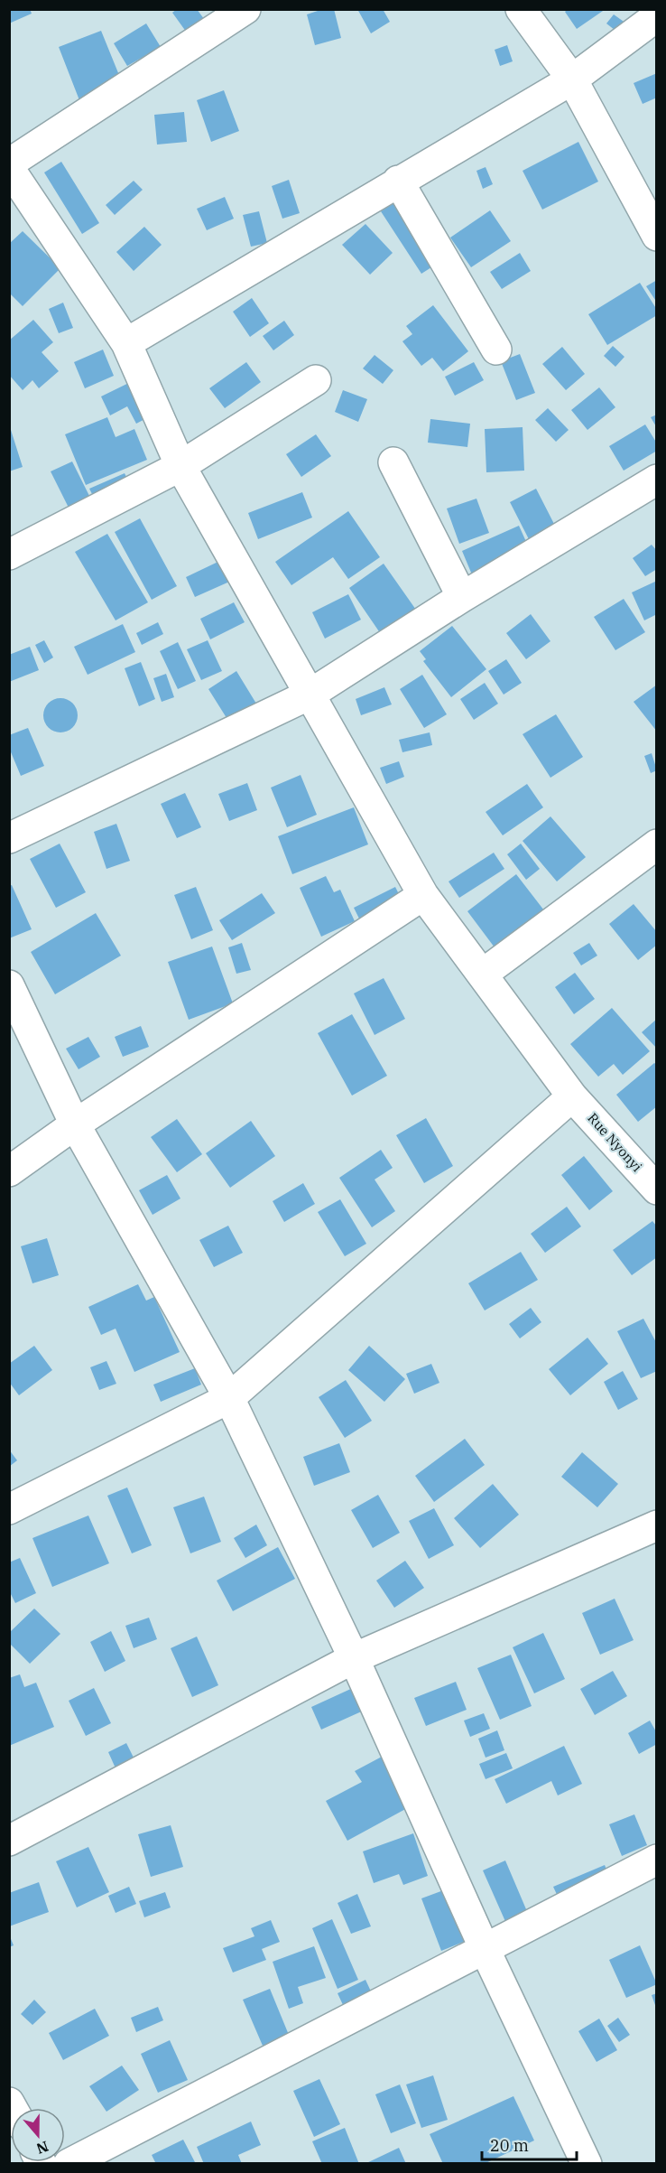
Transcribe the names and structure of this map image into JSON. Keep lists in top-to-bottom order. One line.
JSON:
{"streets":{"street":["Rue Nyonyi"]},"scale_bar":"20 m","north":"bottom"}
